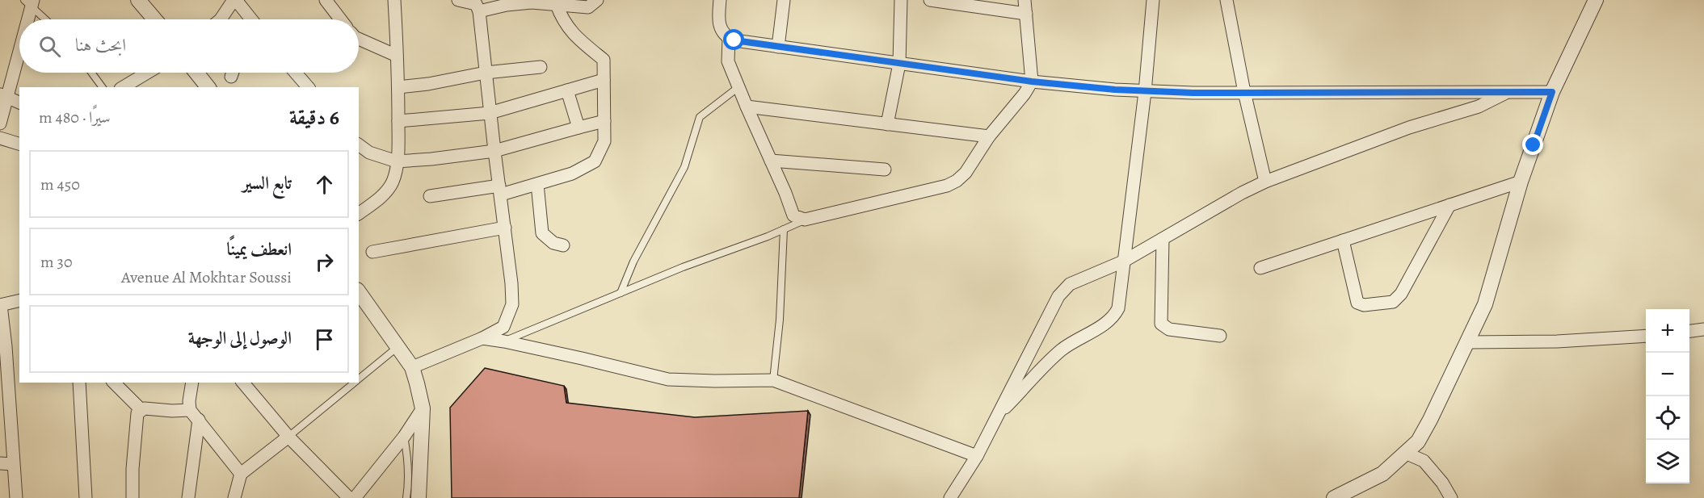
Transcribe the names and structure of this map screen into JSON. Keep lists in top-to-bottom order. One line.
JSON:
{"page":{"search":"ابحث هنا","heading":["6 دقيقة","سيرًا · 480 m"],"list":[["تابع السير","450 m"],["انعطف يمينًا","Avenue Al Mokhtar Soussi","30 m"],"الوصول إلى الوجهة"],"map_buttons":["+","−"]}}
